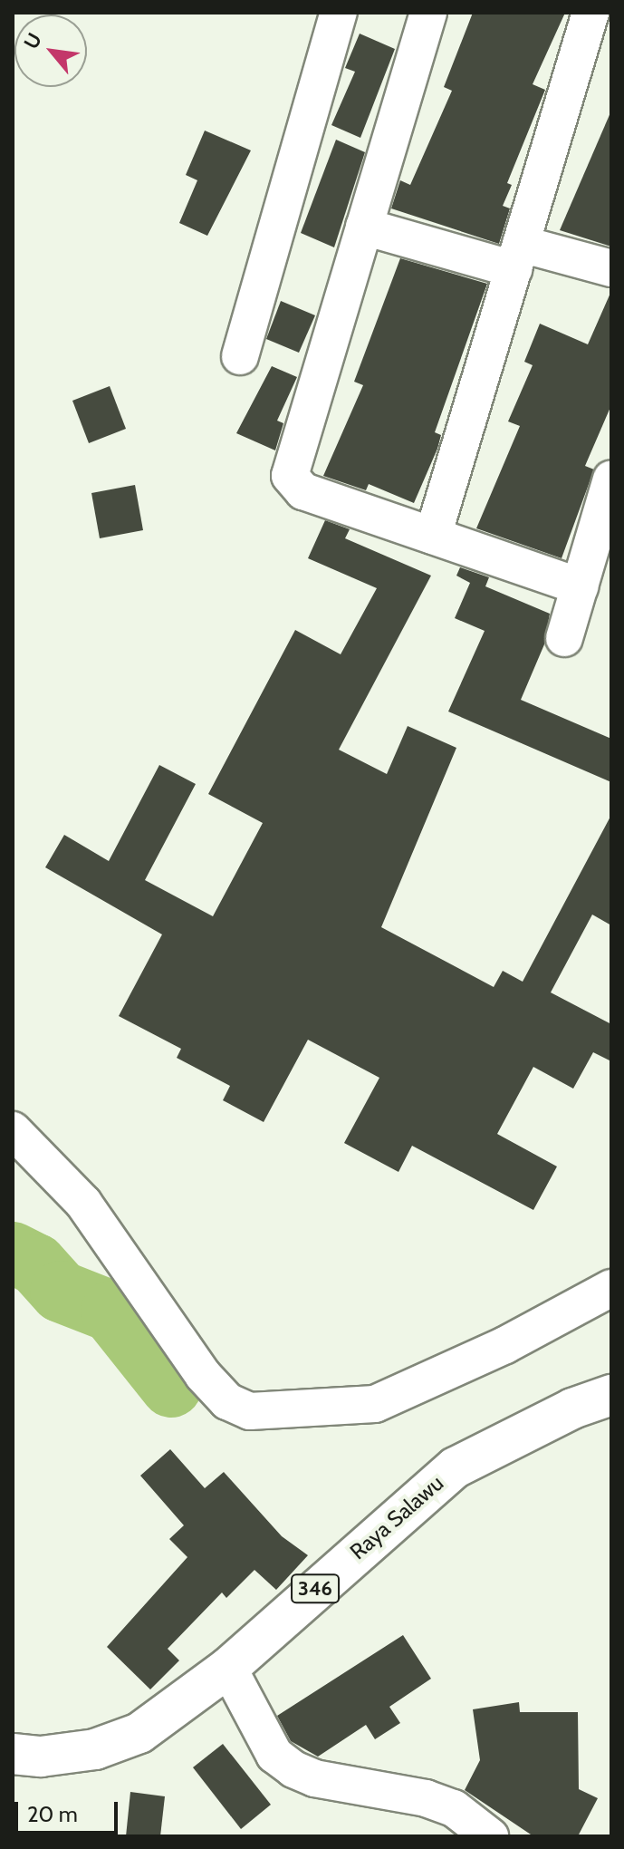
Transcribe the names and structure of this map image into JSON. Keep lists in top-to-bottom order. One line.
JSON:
{"streets":{"main road":["Raya Salawu","346"]},"scale_bar":"20 m","north":"top left"}
